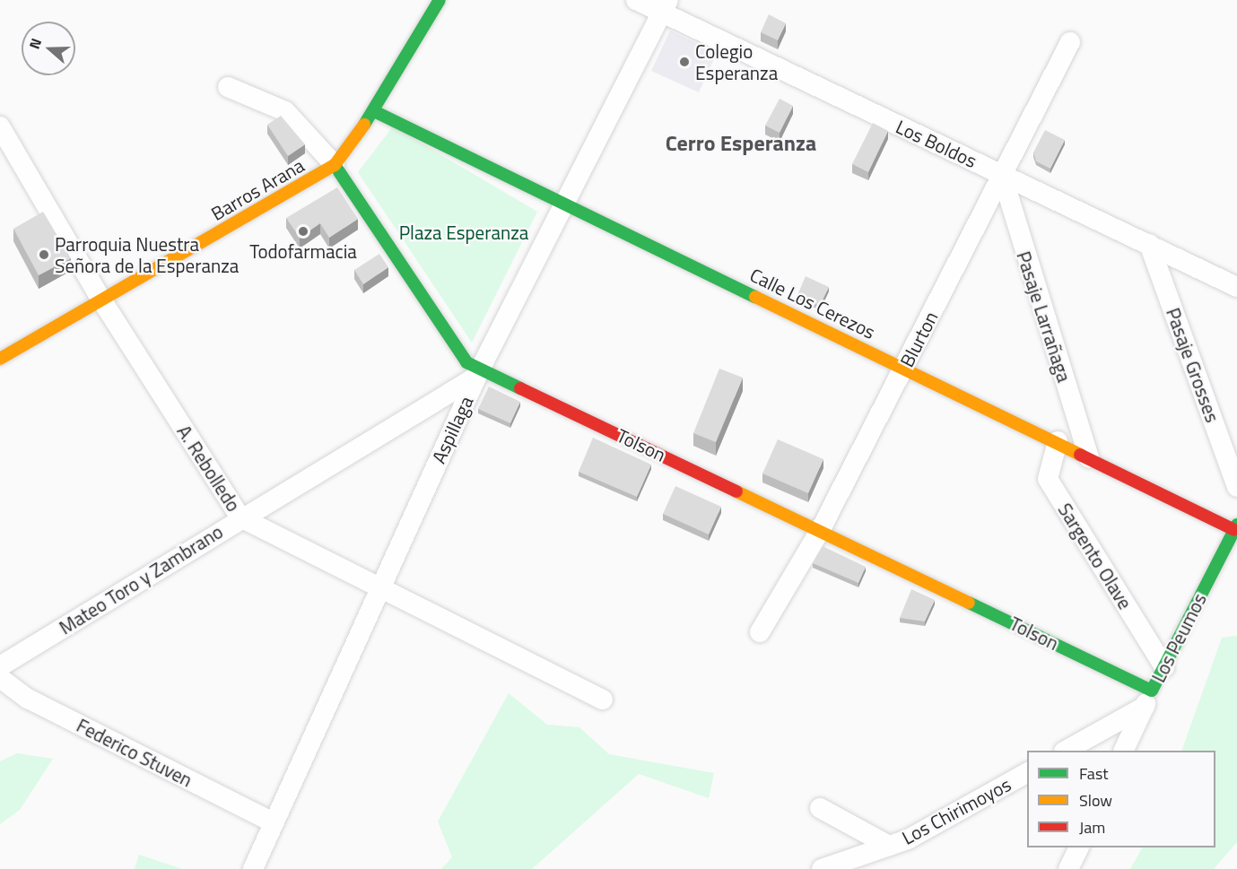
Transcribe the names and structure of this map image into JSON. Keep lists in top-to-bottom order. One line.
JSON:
{"streets":{"street":["Los Boldos","Barros Arana","Calle Los Cerezos","Pasaje Larrañaga","Blurton","Pasaje Grosses","Aspillaga","Tolson","A. Rebolledo","Sargento Olave","Mateo Toro y Zambrano","Los Peumos","Federico Stuven","Los Chirimoyos"]},"crossings":[["Los Boldos","Pasaje Larrañaga"],["Los Boldos","Blurton"],["Los Boldos","Pasaje Grosses"],["Los Boldos","Aspillaga"],["Barros Arana","Calle Los Cerezos"],["Barros Arana","Tolson"],["Barros Arana","A. Rebolledo"],["Calle Los Cerezos","Pasaje Larrañaga"],["Calle Los Cerezos","Blurton"],["Calle Los Cerezos","Aspillaga"],["Calle Los Cerezos","Sargento Olave"],["Calle Los Cerezos","Los Peumos"],["Pasaje Larrañaga","Blurton"],["Blurton","Tolson"],["Aspillaga","Tolson"],["Aspillaga","A. Rebolledo"],["Aspillaga","Mateo Toro y Zambrano"],["Aspillaga","Federico Stuven"],["Tolson","Mateo Toro y Zambrano"],["Tolson","Los Peumos"],["A. Rebolledo","Mateo Toro y Zambrano"],["Sargento Olave","Los Peumos"]],"districts":["Cerro Esperanza"],"parks":["Plaza Esperanza"],"places":["Colegio Esperanza","Todofarmacia","Parroquia Nuestra Señora de la Esperanza"],"legend":["Fast","Slow","Jam"],"north":"left"}
